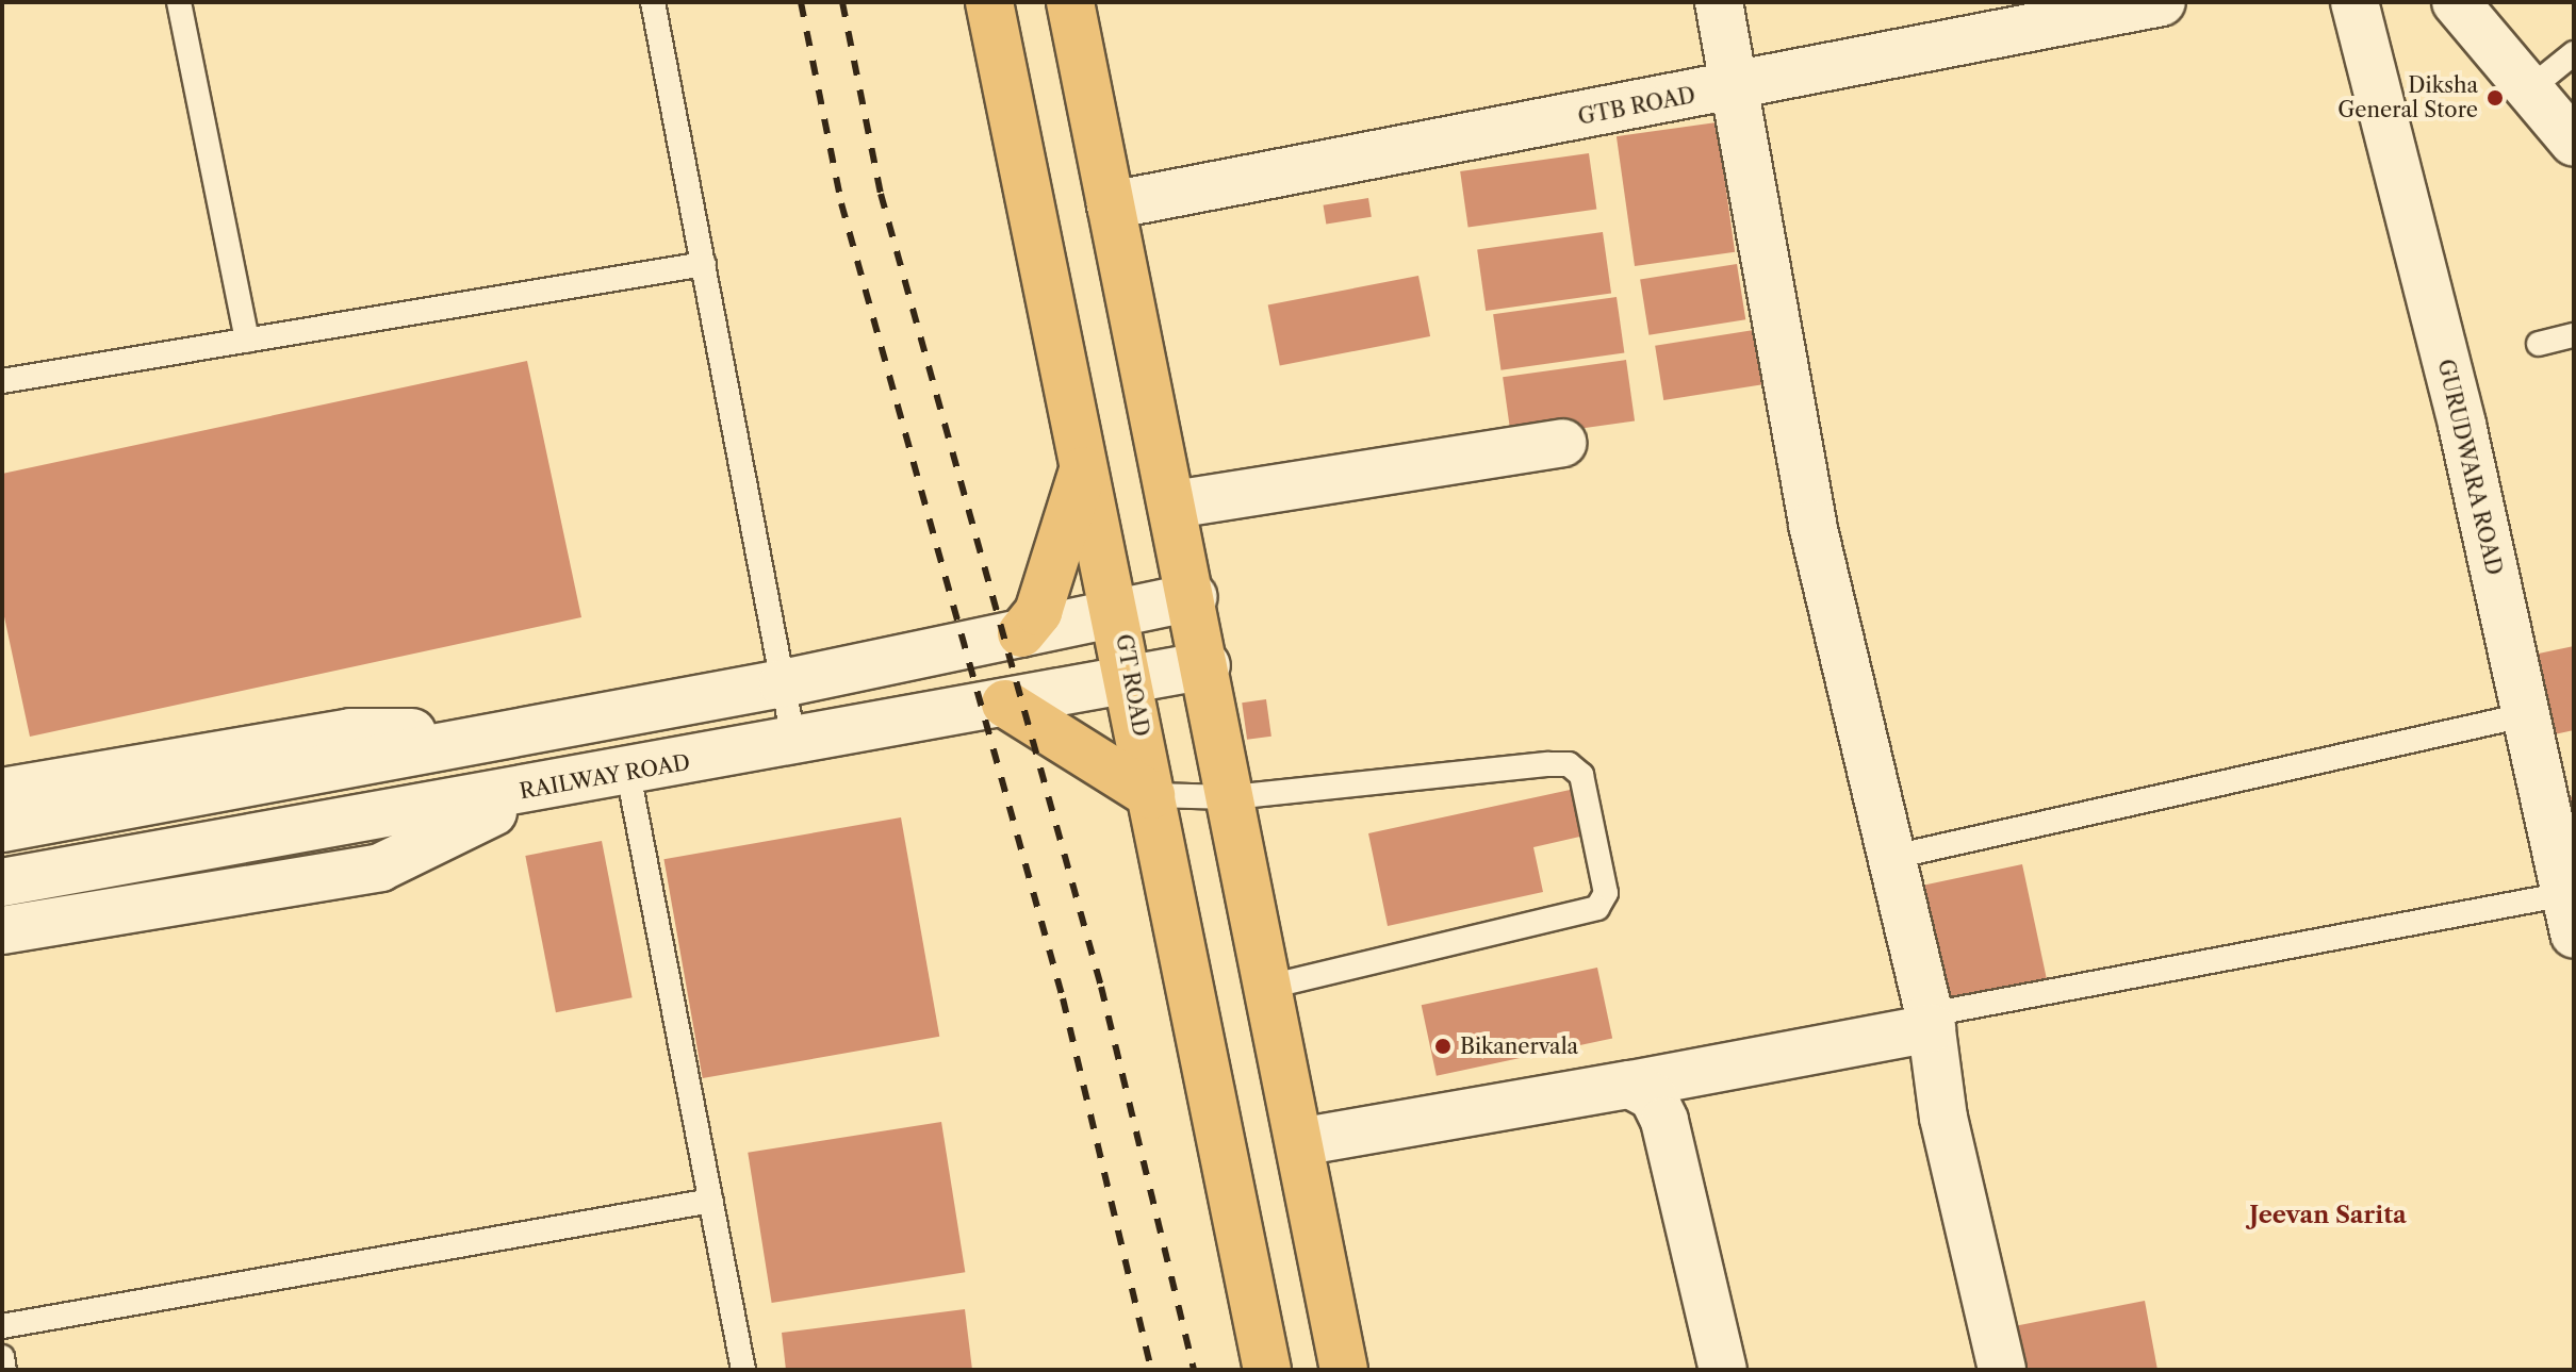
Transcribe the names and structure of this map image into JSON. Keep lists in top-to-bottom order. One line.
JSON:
{"streets":{"highway":["GT ROAD"],"street":["GTB ROAD","GURUDWARA ROAD","RAILWAY ROAD"]},"crossings":[["GT ROAD","RAILWAY ROAD"]],"districts":["Jeevan Sarita"],"places":["Diksha General Store","Bikanervala"]}
